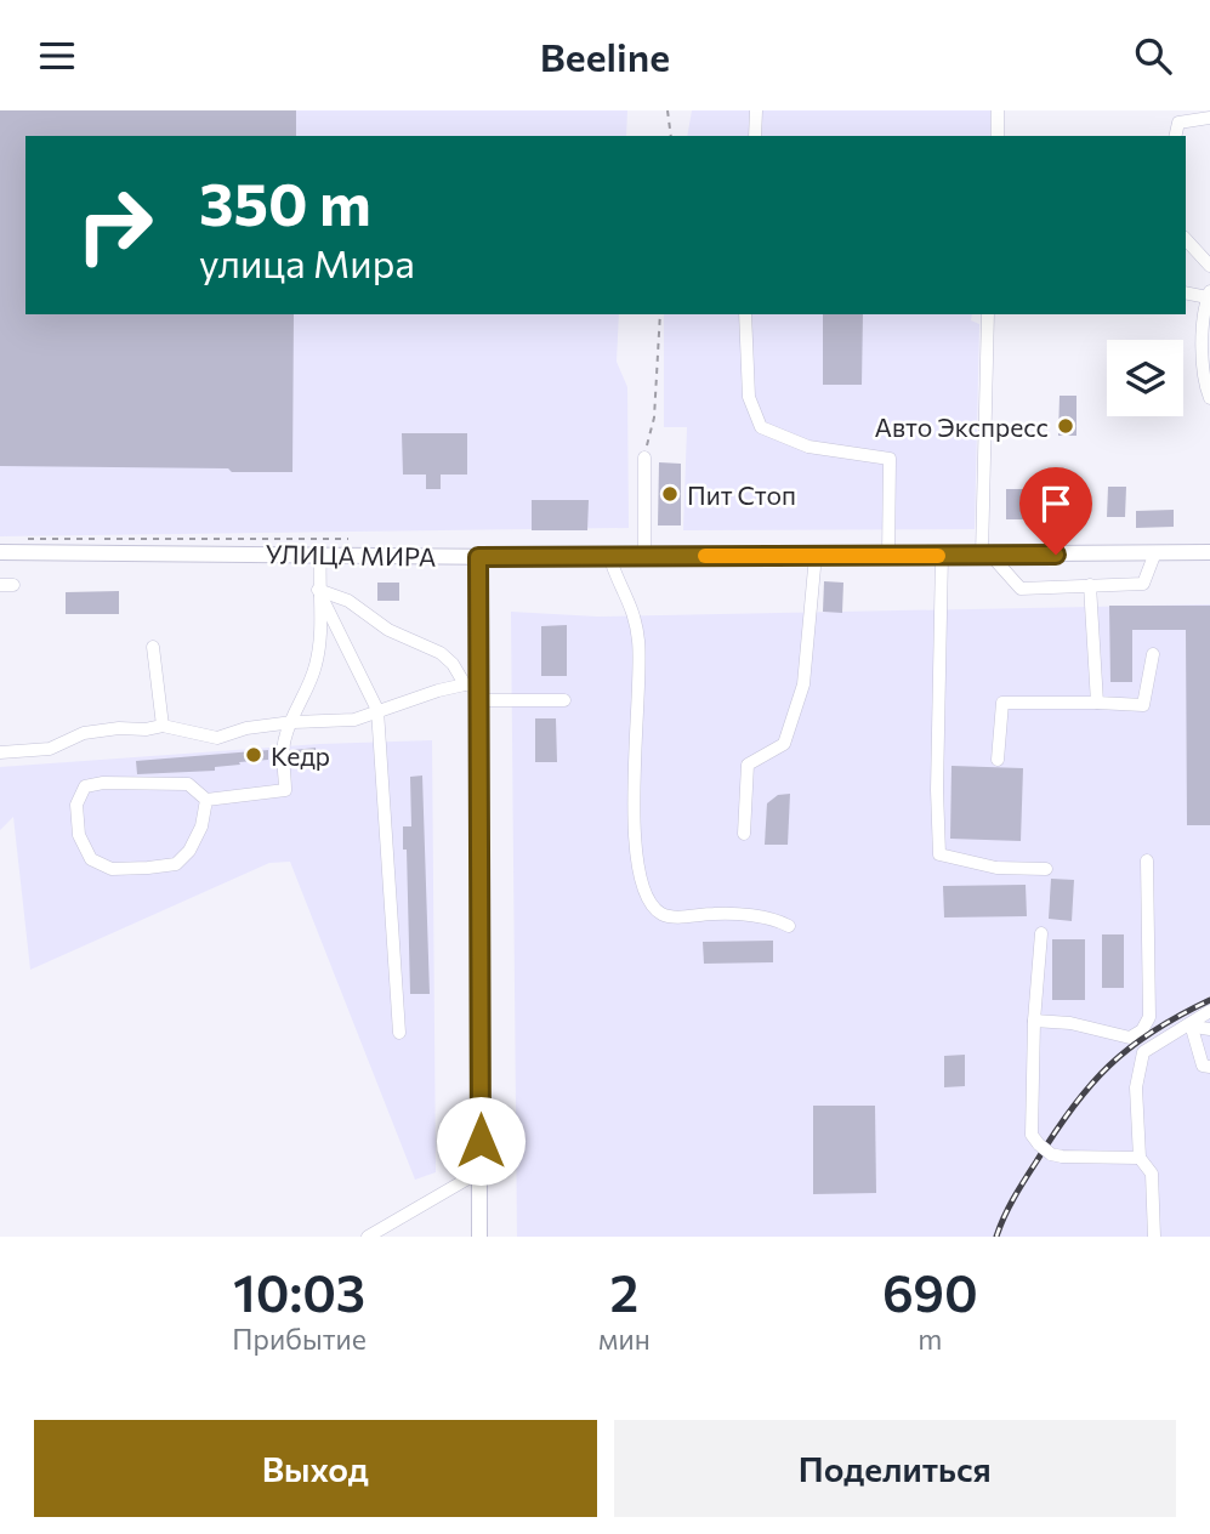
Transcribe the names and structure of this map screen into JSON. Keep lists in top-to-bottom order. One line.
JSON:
{"streets":{"main road":["УЛИЦА МИРА"]},"places":["Авто Экспресс","Пит Стоп","Кедр"],"page":{"header":"Beeline","turn":["350 m","улица Мира"],"eta":["10:03","Прибытие","2","мин","690","m"],"buttons":["Выход","Поделиться"]}}
